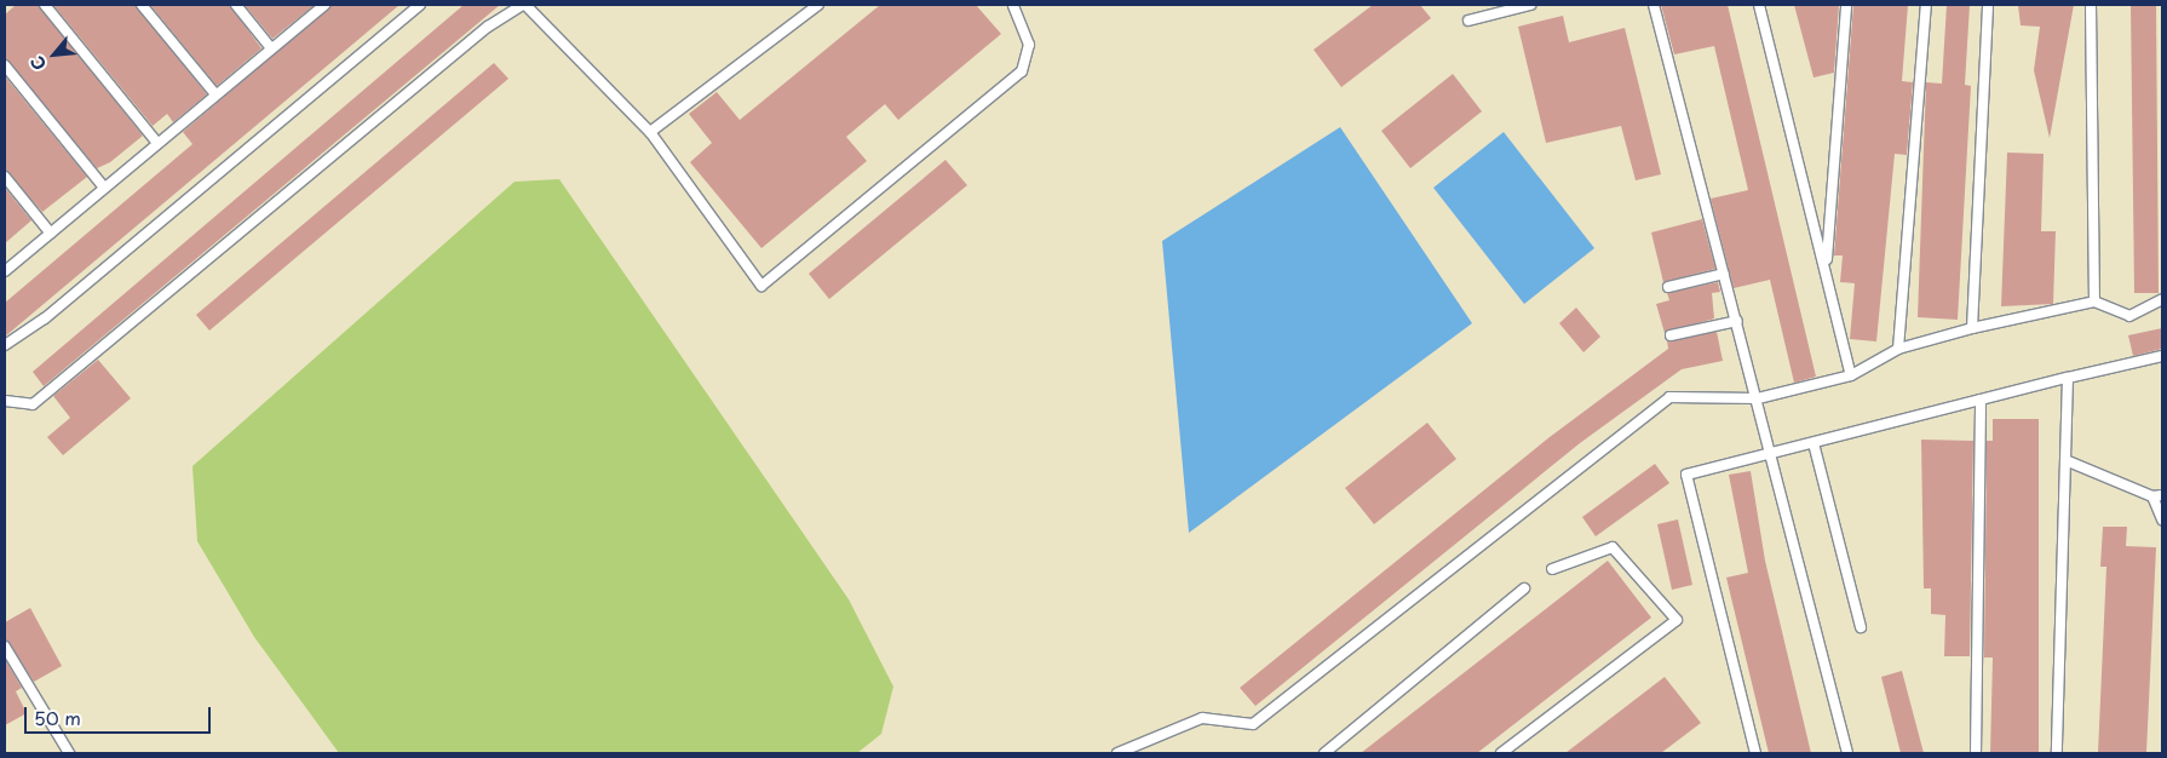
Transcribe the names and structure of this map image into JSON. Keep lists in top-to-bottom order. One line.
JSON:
{"scale_bar":"50 m","north":"bottom left"}
